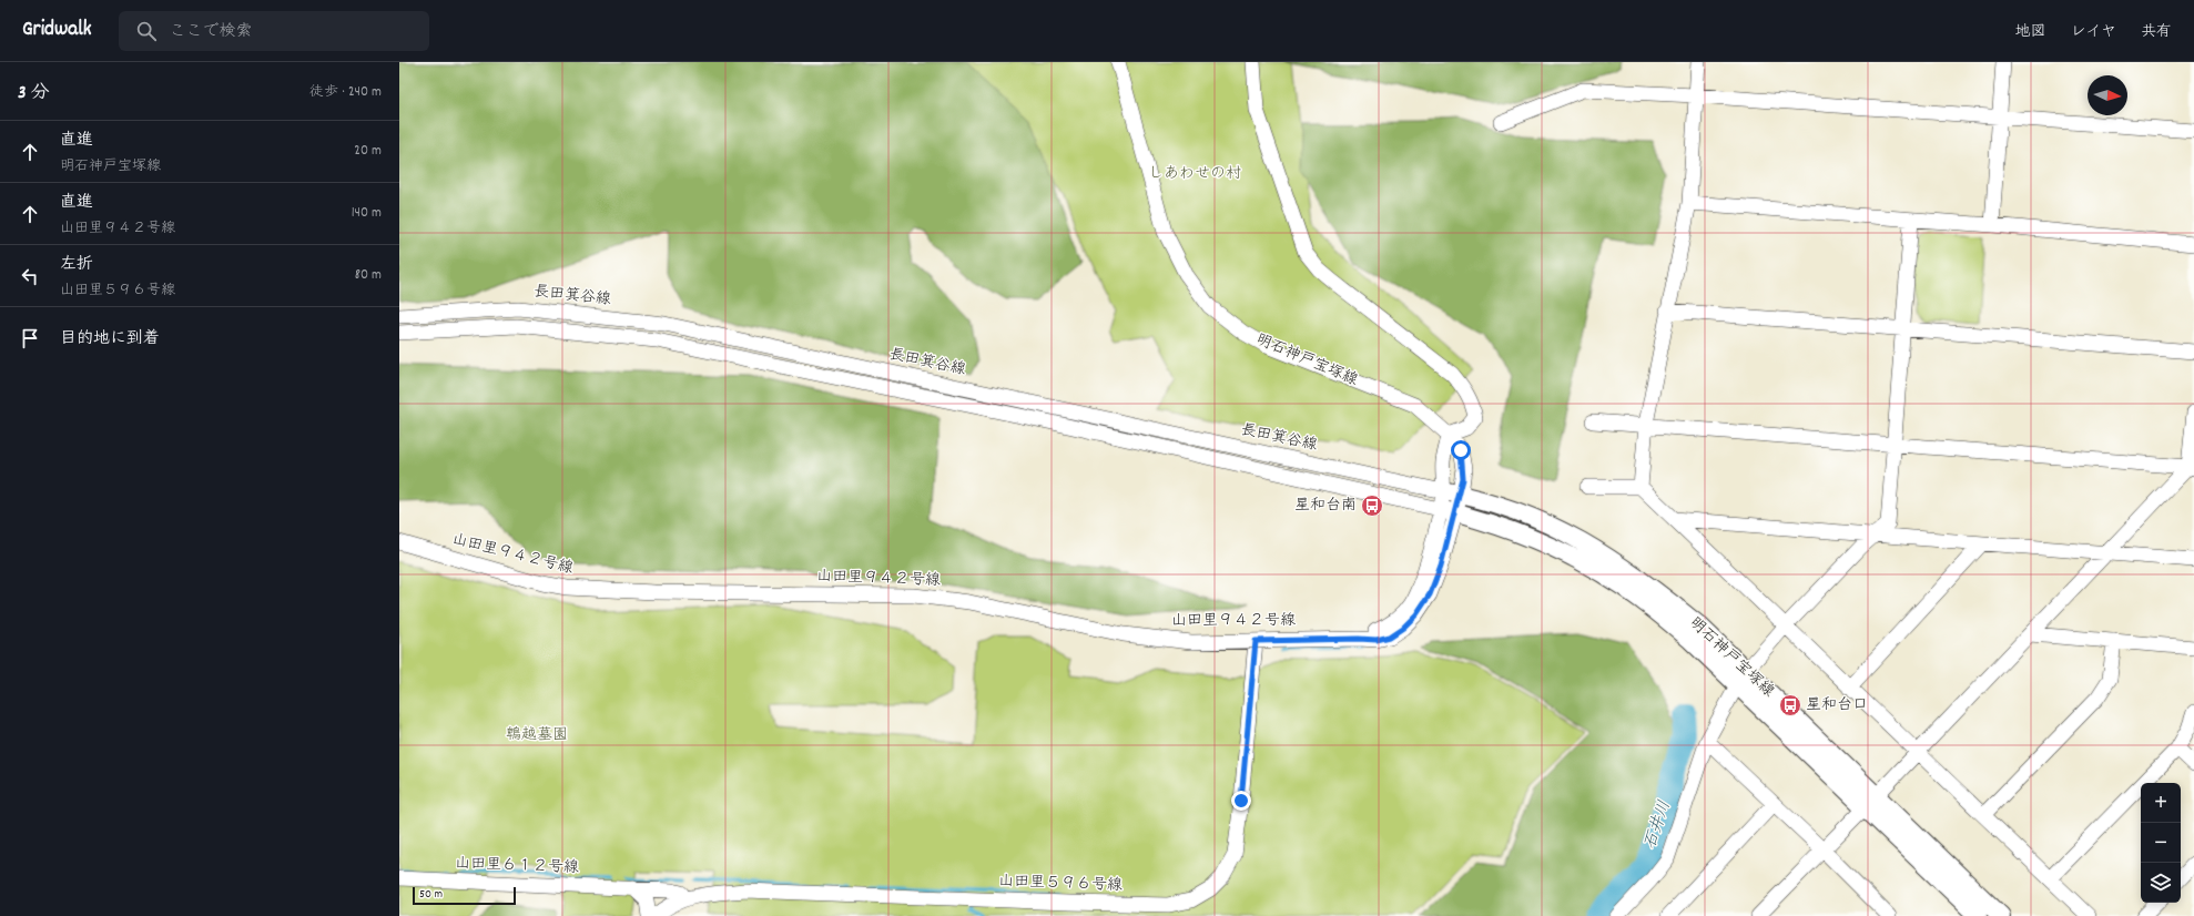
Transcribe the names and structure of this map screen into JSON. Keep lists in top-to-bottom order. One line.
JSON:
{"streets":{"main road":["明石神戸宝塚線"],"street":["長田箕谷線","山田里９４２号線","山田里６１２号線","山田里５９６号線"]},"crossings":[["長田箕谷線","明石神戸宝塚線"],["長田箕谷線","山田里９４２号線"],["明石神戸宝塚線","山田里９４２号線"],["山田里９４２号線","山田里５９６号線"],["山田里６１２号線","山田里５９６号線"]],"water":["石井川"],"parks":["しあわせの村","鵯越墓園"],"places":{"bus stop":["星和台南","星和台口"]},"scale_bar":"50 m","north":"right","page":{"header":"Gridwalk","search":"ここで検索","nav":["地図","レイヤ","共有"],"heading":["3 分","徒歩 · 240 m"],"list":[["直進","明石神戸宝塚線","20 m"],["直進","山田里９４２号線","140 m"],["左折","山田里５９６号線","80 m"],"目的地に到着"],"map_buttons":["+","−"],"scale":"50 m"}}
